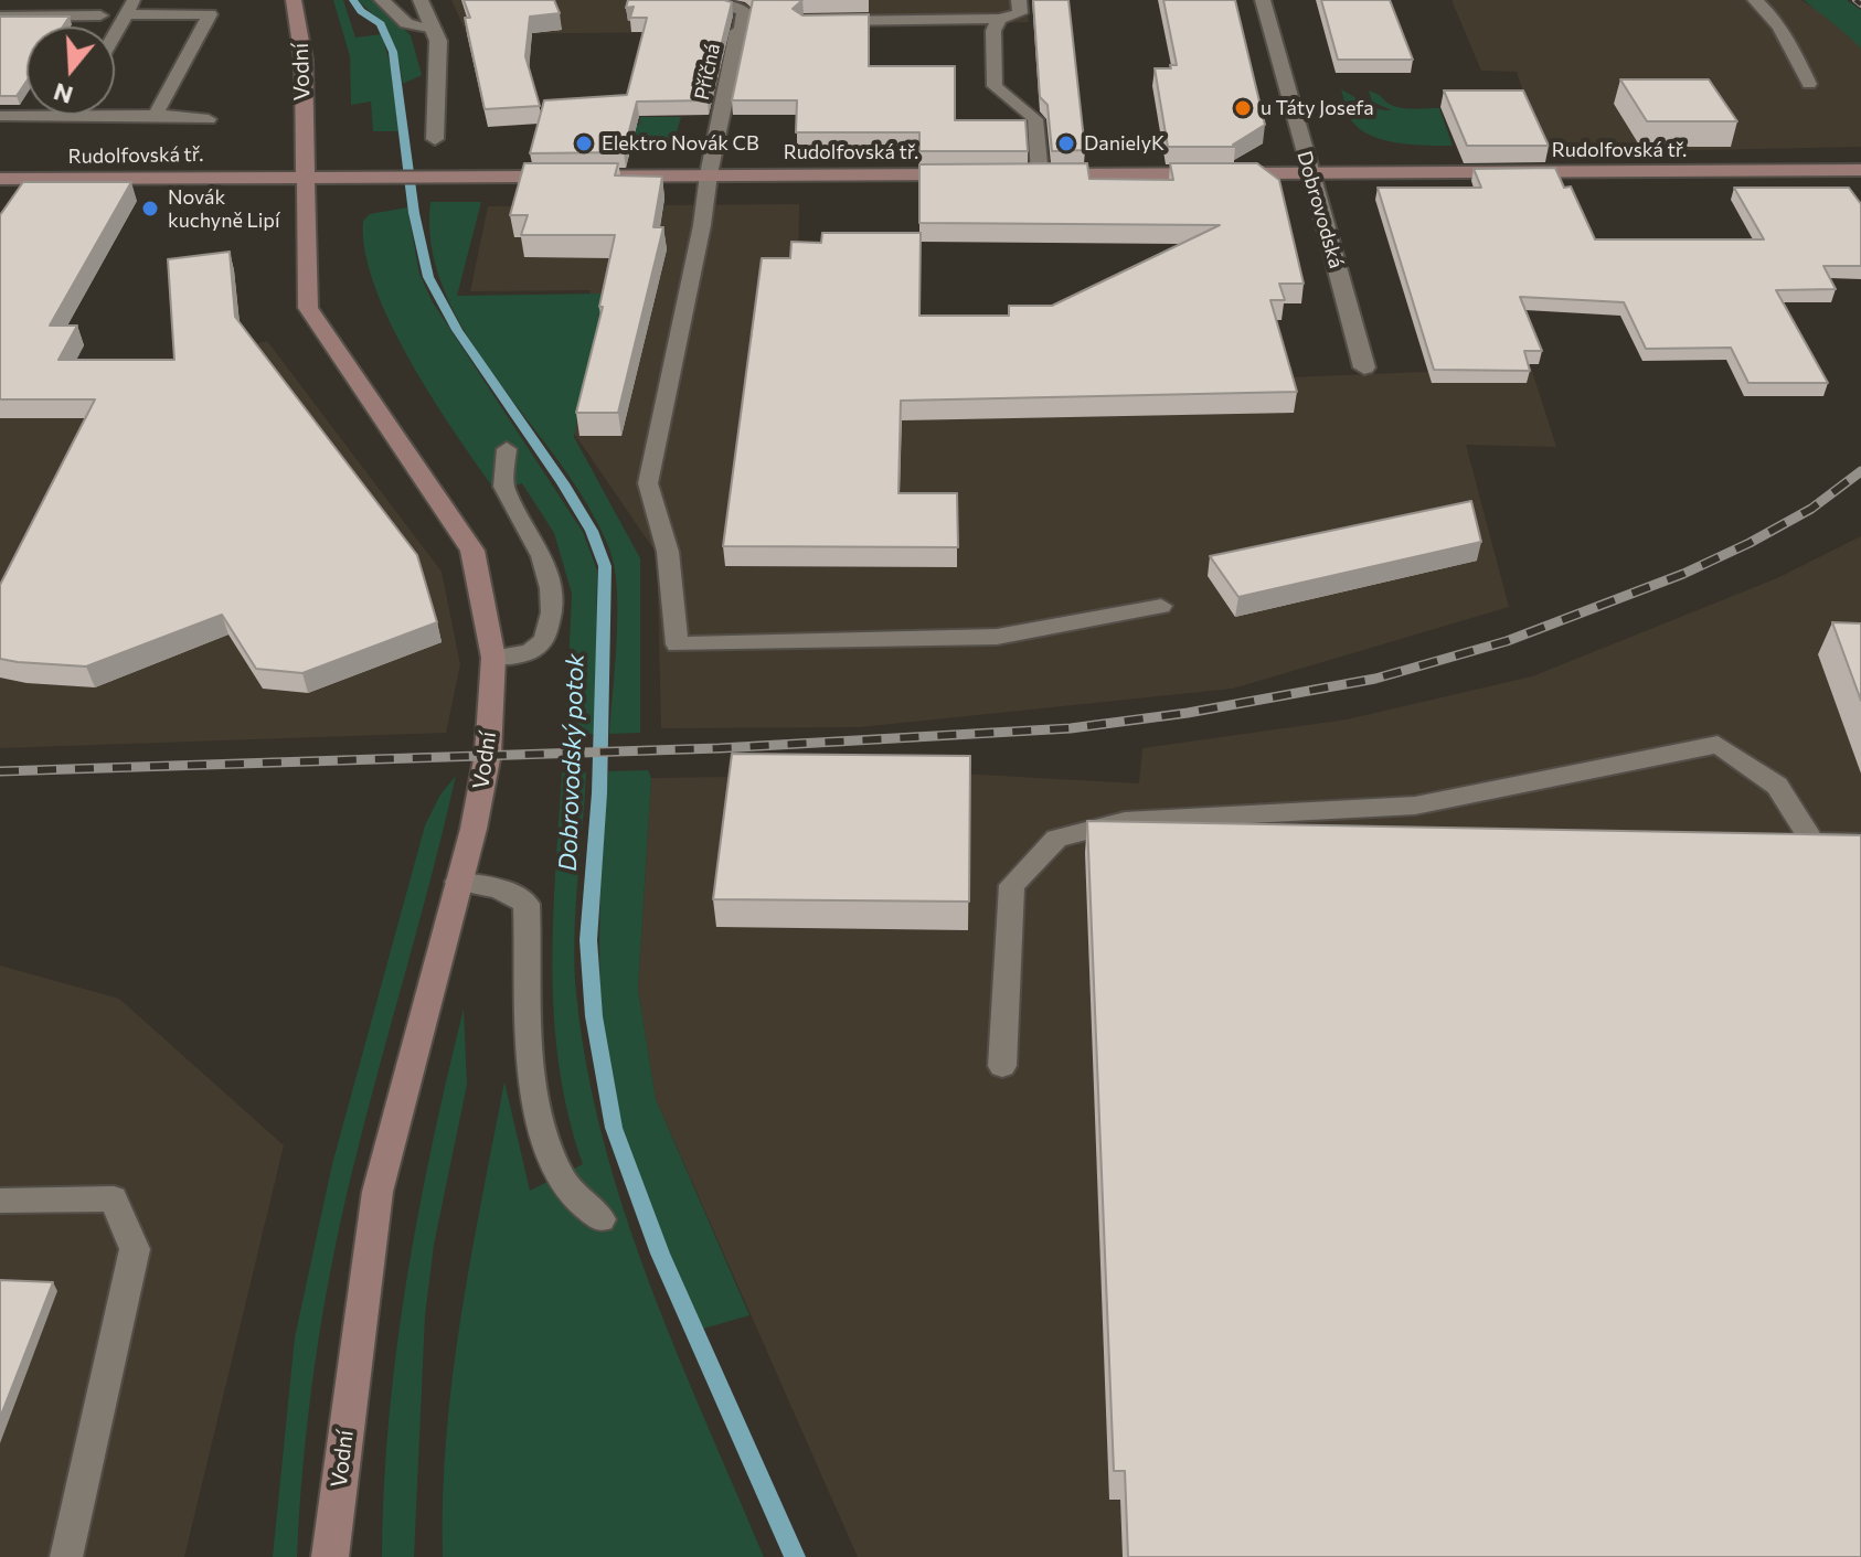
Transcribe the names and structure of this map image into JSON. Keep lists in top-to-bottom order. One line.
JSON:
{"streets":{"main road":["Vodní","Rudolfovská tř."],"street":["Příčná","Dobrovodská"]},"crossings":[["Vodní","Rudolfovská tř."],["Příčná","Rudolfovská tř."],["Rudolfovská tř.","Dobrovodská"]],"water":["Dobrovodský potok"],"places":["u Táty Josefa","Elektro Novák CB","DanielyK","Novák kuchyně Lipí"],"north":"bottom"}
